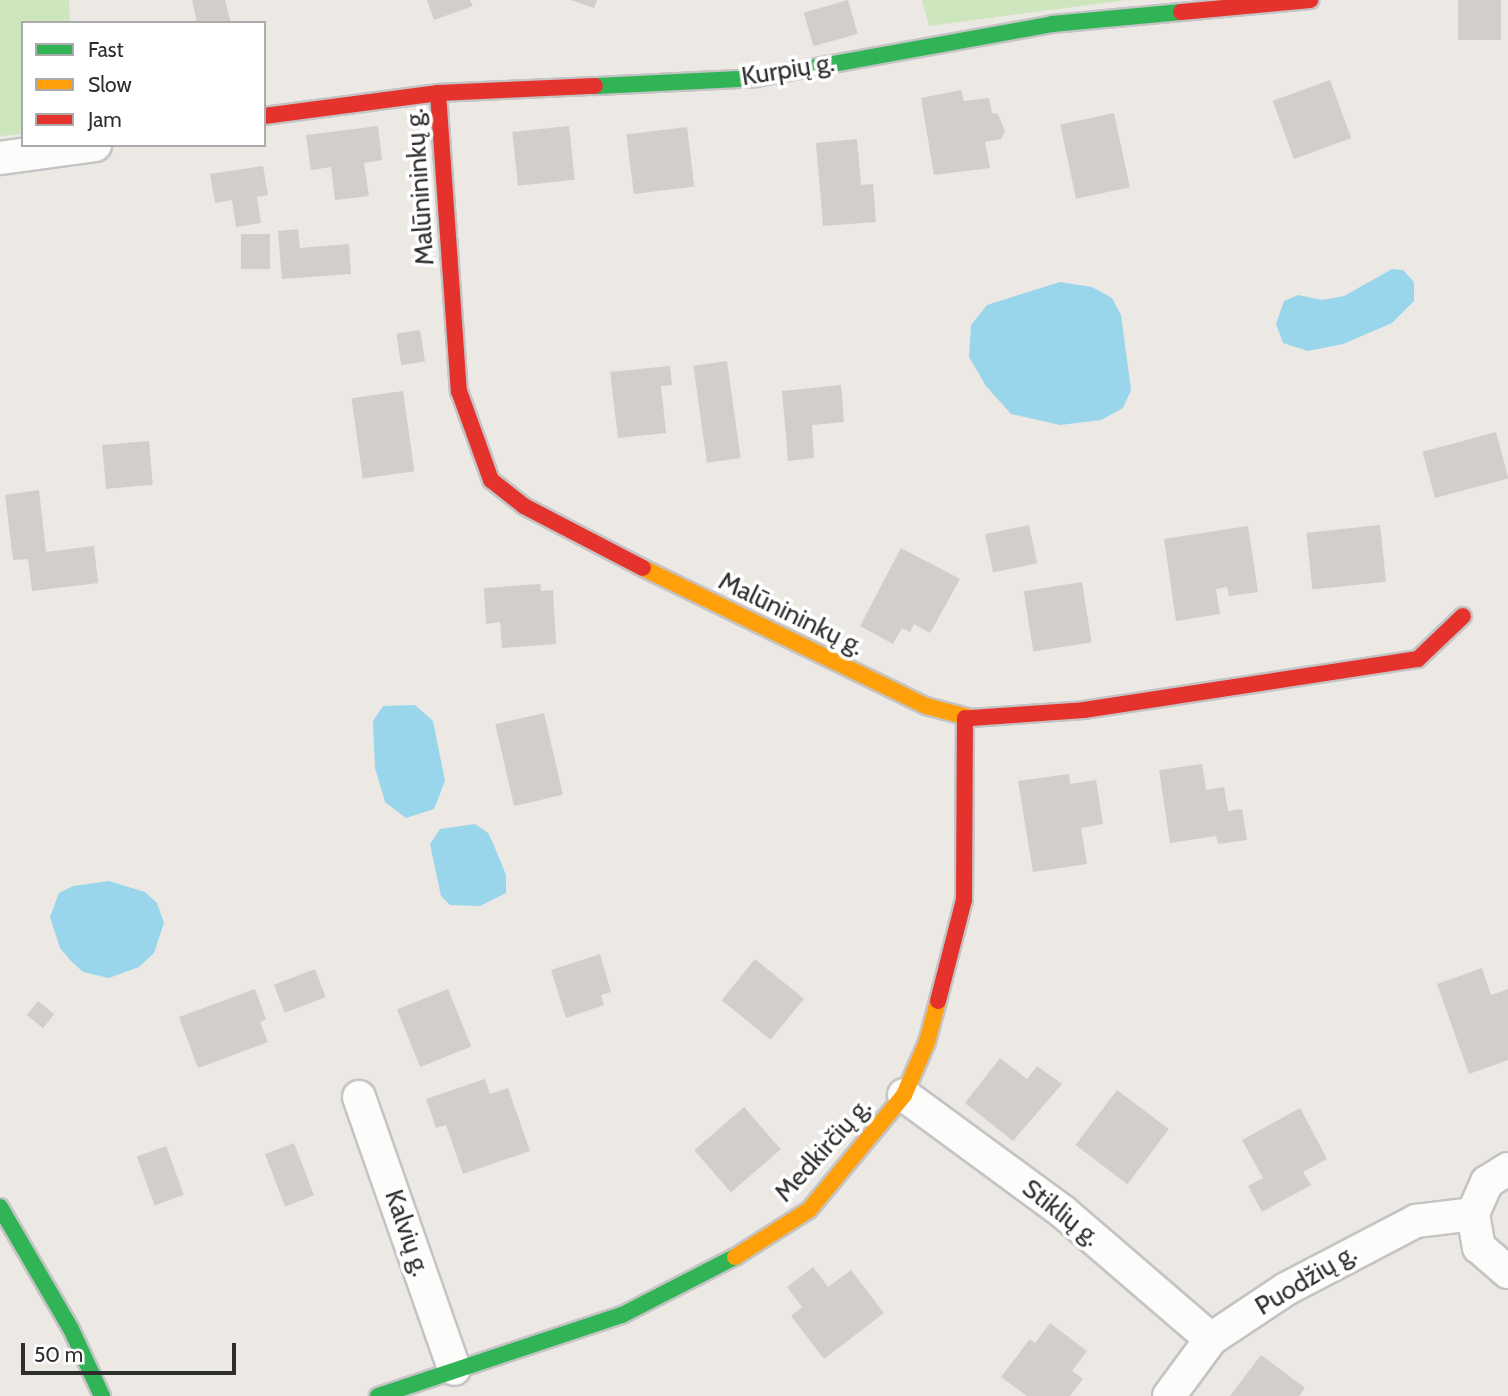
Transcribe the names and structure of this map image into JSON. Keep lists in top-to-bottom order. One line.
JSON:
{"streets":{"street":["Kurpių g.","Malūnininkų g.","Medkirčių g.","Stiklių g.","Kalvių g.","Puodžių g."]},"crossings":[["Kurpių g.","Malūnininkų g."],["Malūnininkų g.","Medkirčių g."],["Medkirčių g.","Stiklių g."],["Medkirčių g.","Kalvių g."],["Stiklių g.","Puodžių g."]],"legend":["Fast","Slow","Jam"],"scale_bar":"50 m"}
